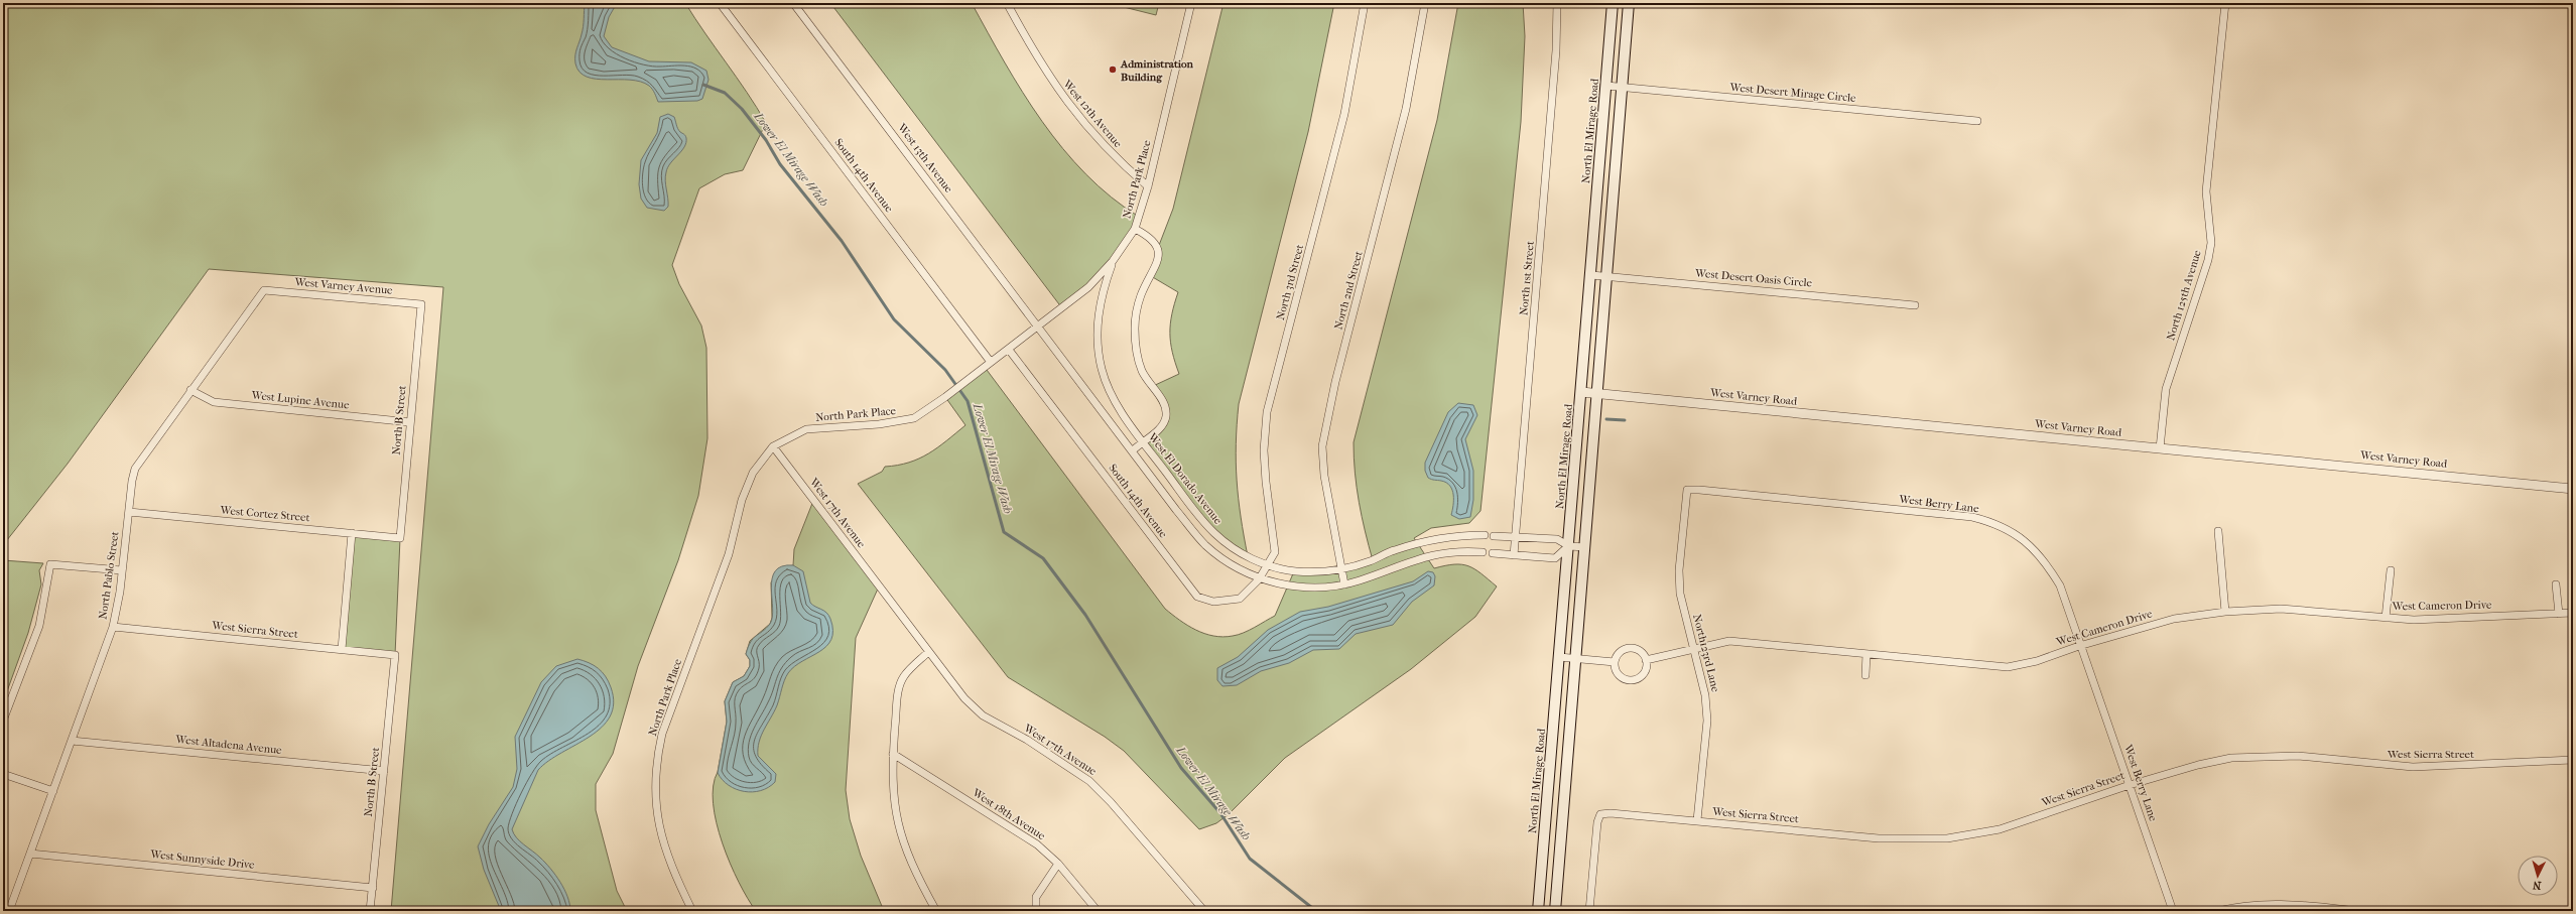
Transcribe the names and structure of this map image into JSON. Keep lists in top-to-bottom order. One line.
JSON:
{"streets":{"main road":["North El Mirage Road"],"street":["West Desert Mirage Circle","West 12th Avenue","West 13th Avenue","South 14th Avenue","North Park Place","North 1st Street","West Desert Oasis Circle","North 3rd Street","West Varney Avenue","North 2nd Street","North 125th Avenue","West Varney Road","West Lupine Avenue","North B Street","West El Dorado Avenue","West Berry Lane","West 17th Avenue","West Cortez Street","North Pablo Street","West Cameron Drive","West Sierra Street","North123rd Lane","West Altadena Avenue","West 18th Avenue","West Sunnyside Drive"]},"crossings":[["West Desert Mirage Circle","North El Mirage Road"],["West 12th Avenue","North Park Place"],["North El Mirage Road","West Desert Oasis Circle"],["North El Mirage Road","West Varney Road"],["West 13th Avenue","North Park Place"],["South 14th Avenue","North Park Place"],["South 14th Avenue","North 3rd Street"],["South 14th Avenue","West El Dorado Avenue"],["North Park Place","West El Dorado Avenue"],["North Park Place","West 17th Avenue"],["North 3rd Street","West El Dorado Avenue"],["West Varney Avenue","North B Street"],["West Varney Avenue","North Pablo Street"],["North 2nd Street","West El Dorado Avenue"],["North 125th Avenue","West Varney Road"],["West Lupine Avenue","North B Street"],["West Lupine Avenue","North Pablo Street"],["North B Street","West Cortez Street"],["North B Street","West Sierra Street"],["North B Street","West Altadena Avenue"],["North B Street","West Sunnyside Drive"],["West Berry Lane","West Cameron Drive"],["West Berry Lane","West Sierra Street"],["West Berry Lane","North123rd Lane"],["West Cortez Street","North Pablo Street"],["North Pablo Street","West Sierra Street"],["North Pablo Street","West Altadena Avenue"],["North Pablo Street","West Sunnyside Drive"],["West Cameron Drive","North123rd Lane"],["West Sierra Street","North123rd Lane"]],"water":["Lower El Mirage Wash"],"places":["Administration Building"],"north":"bottom"}
